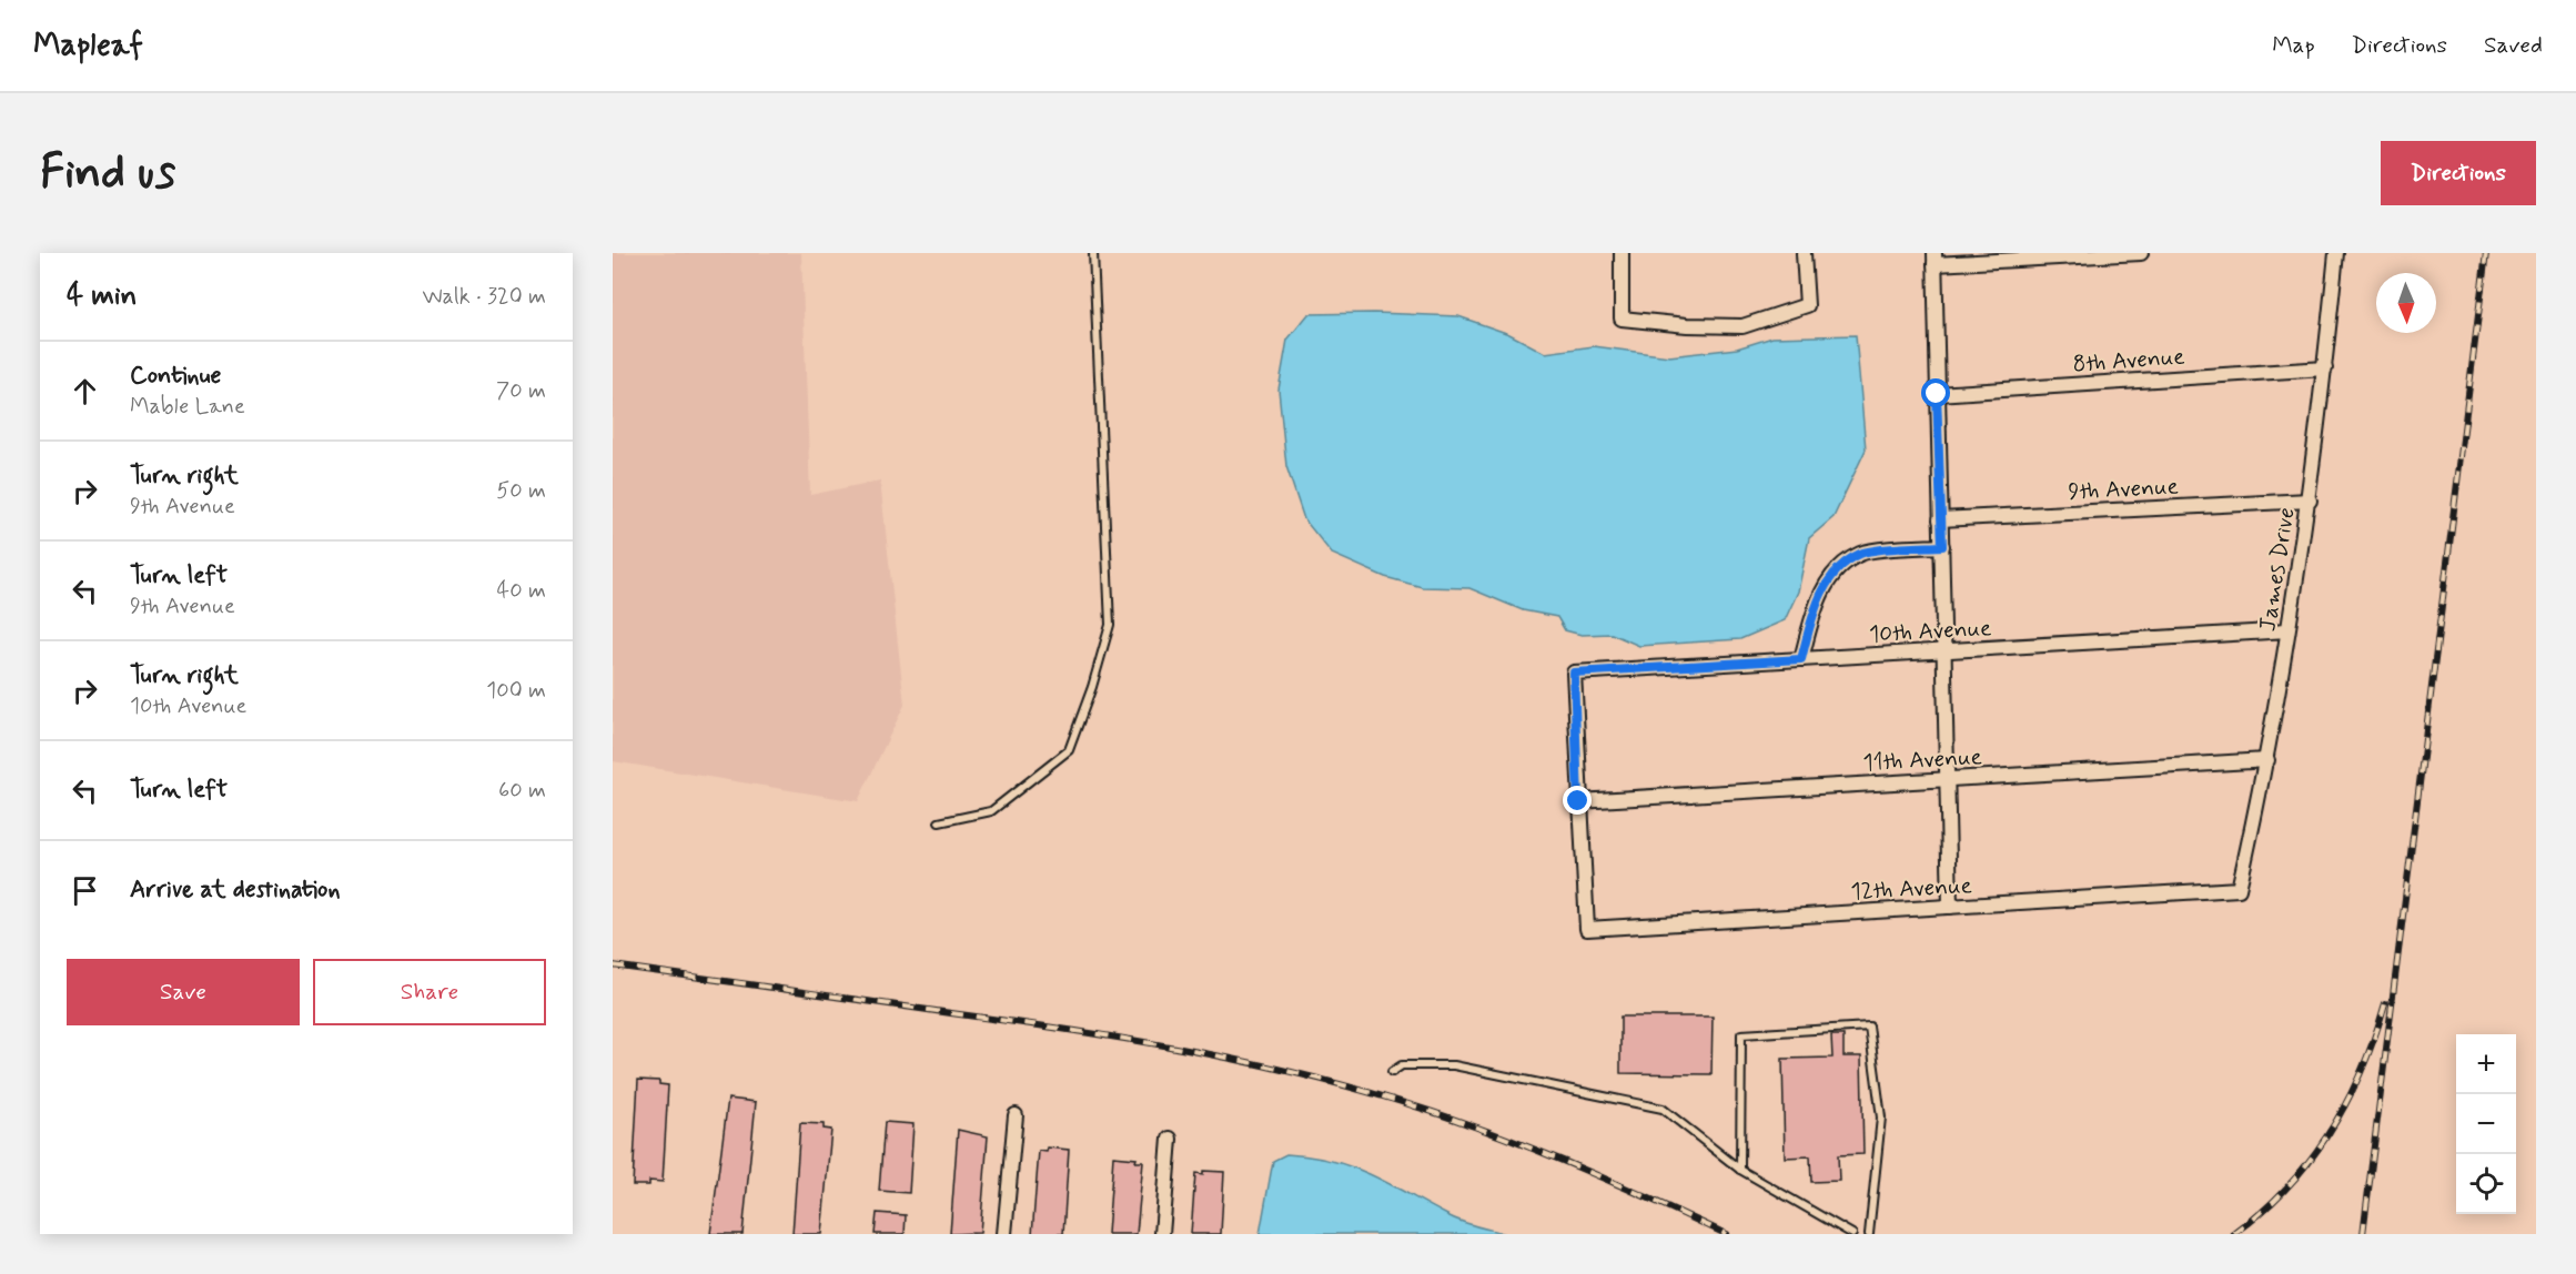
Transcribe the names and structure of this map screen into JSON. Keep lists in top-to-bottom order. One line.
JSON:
{"streets":{"street":["8th Avenue","9th Avenue","James Drive","10th Avenue","11th Avenue","12th Avenue"]},"crossings":[["8th Avenue","James Drive"],["9th Avenue","James Drive"],["James Drive","10th Avenue"],["James Drive","11th Avenue"],["James Drive","12th Avenue"],["10th Avenue","11th Avenue"],["10th Avenue","12th Avenue"],["11th Avenue","12th Avenue"]],"north":"bottom","page":{"header":"Mapleaf","nav":["Map","Directions","Saved"],"buttons":["Directions",["Save","Share"]],"title":"Find us","heading":["4 min","Walk · 320 m"],"list":[["Continue","Mable Lane","70 m"],["Turn right","9th Avenue","50 m"],["Turn left","9th Avenue","40 m"],["Turn right","10th Avenue","100 m"],["Turn left","60 m"],"Arrive at destination"],"map_buttons":["+","−"]}}
